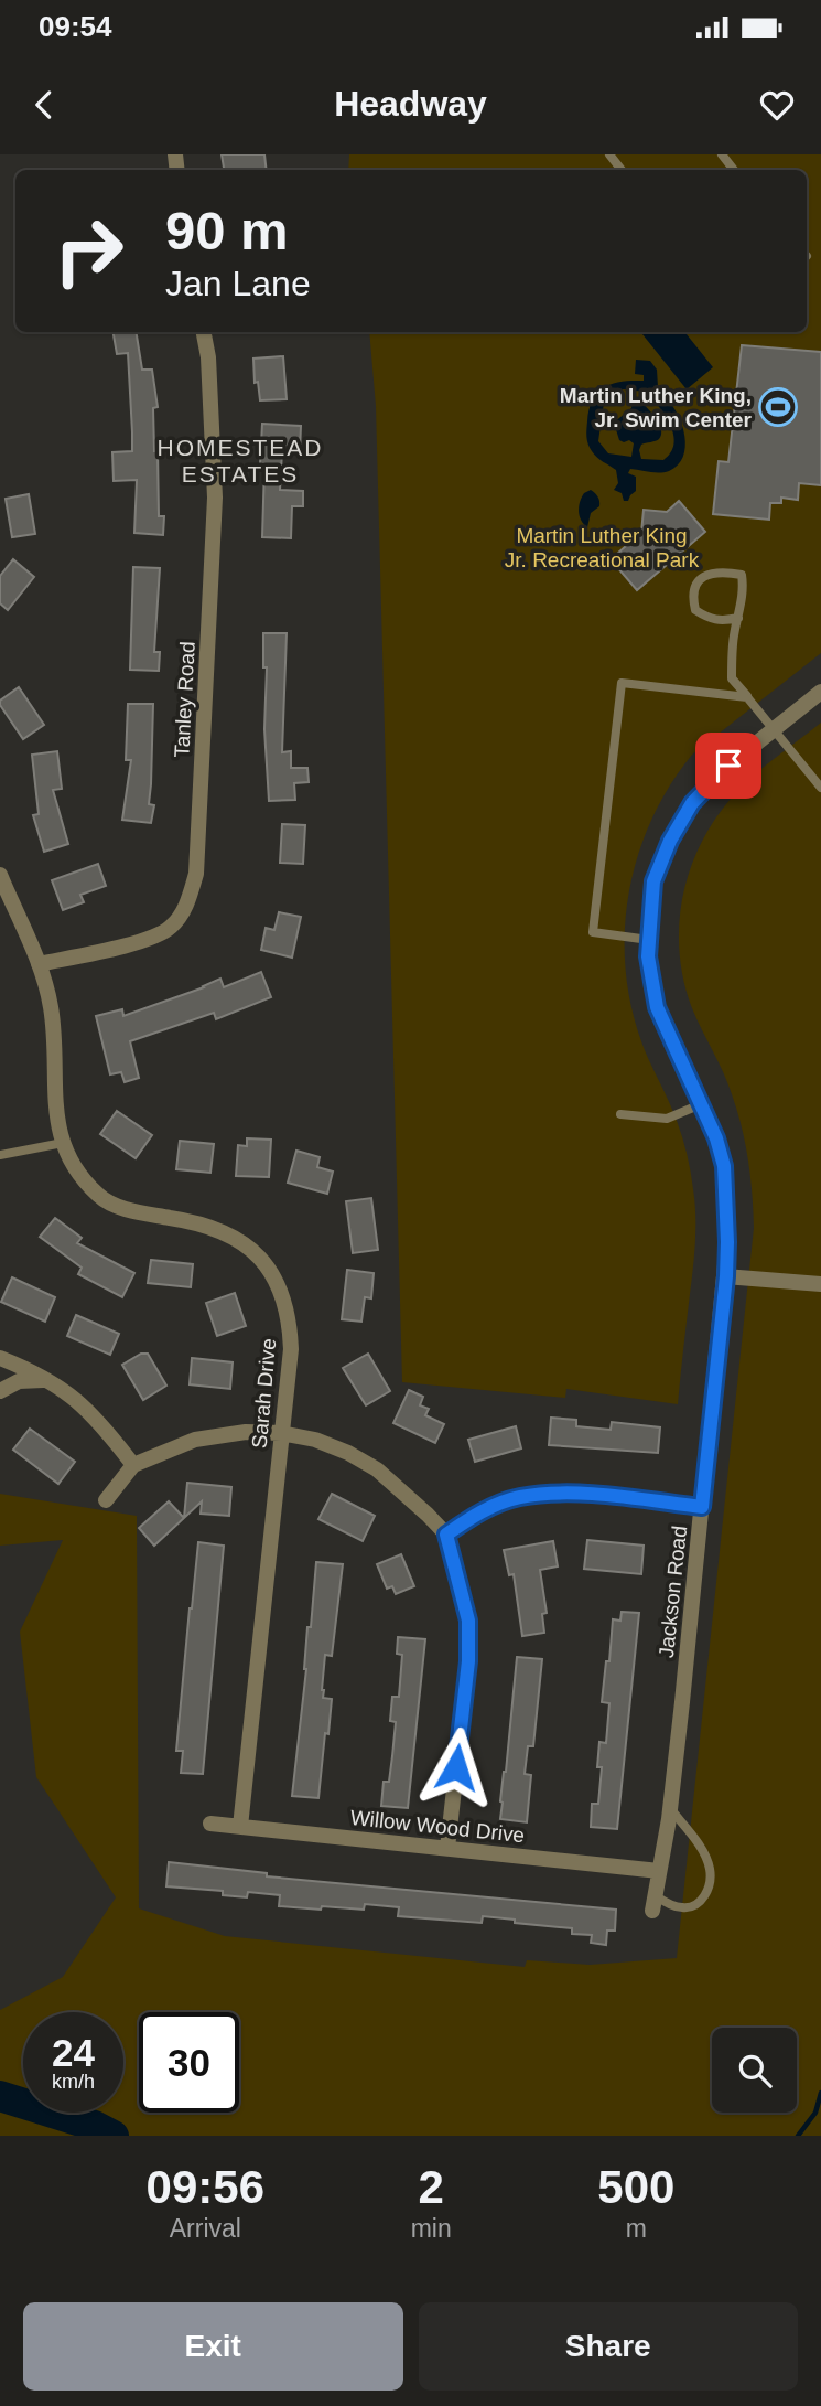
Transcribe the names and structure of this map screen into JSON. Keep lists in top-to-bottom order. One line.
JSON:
{"streets":{"street":["Tanley Road","Sarah Drive","Jackson Road","Willow Wood Drive"]},"crossings":[["Tanley Road","Sarah Drive"],["Sarah Drive","Willow Wood Drive"],["Jackson Road","Willow Wood Drive"]],"districts":["HOMESTEAD ESTATES"],"parks":["Martin Luther King Jr. Recreational Park"],"places":{"sports":["Martin Luther King, Jr. Swim Center"]},"page":{"status":"09:54","header":"Headway","turn":["90 m","Jan Lane"],"speed":"24 km/h","limit":"30","eta":["09:56","Arrival","2","min","500","m"],"buttons":["Exit","Share"]}}
